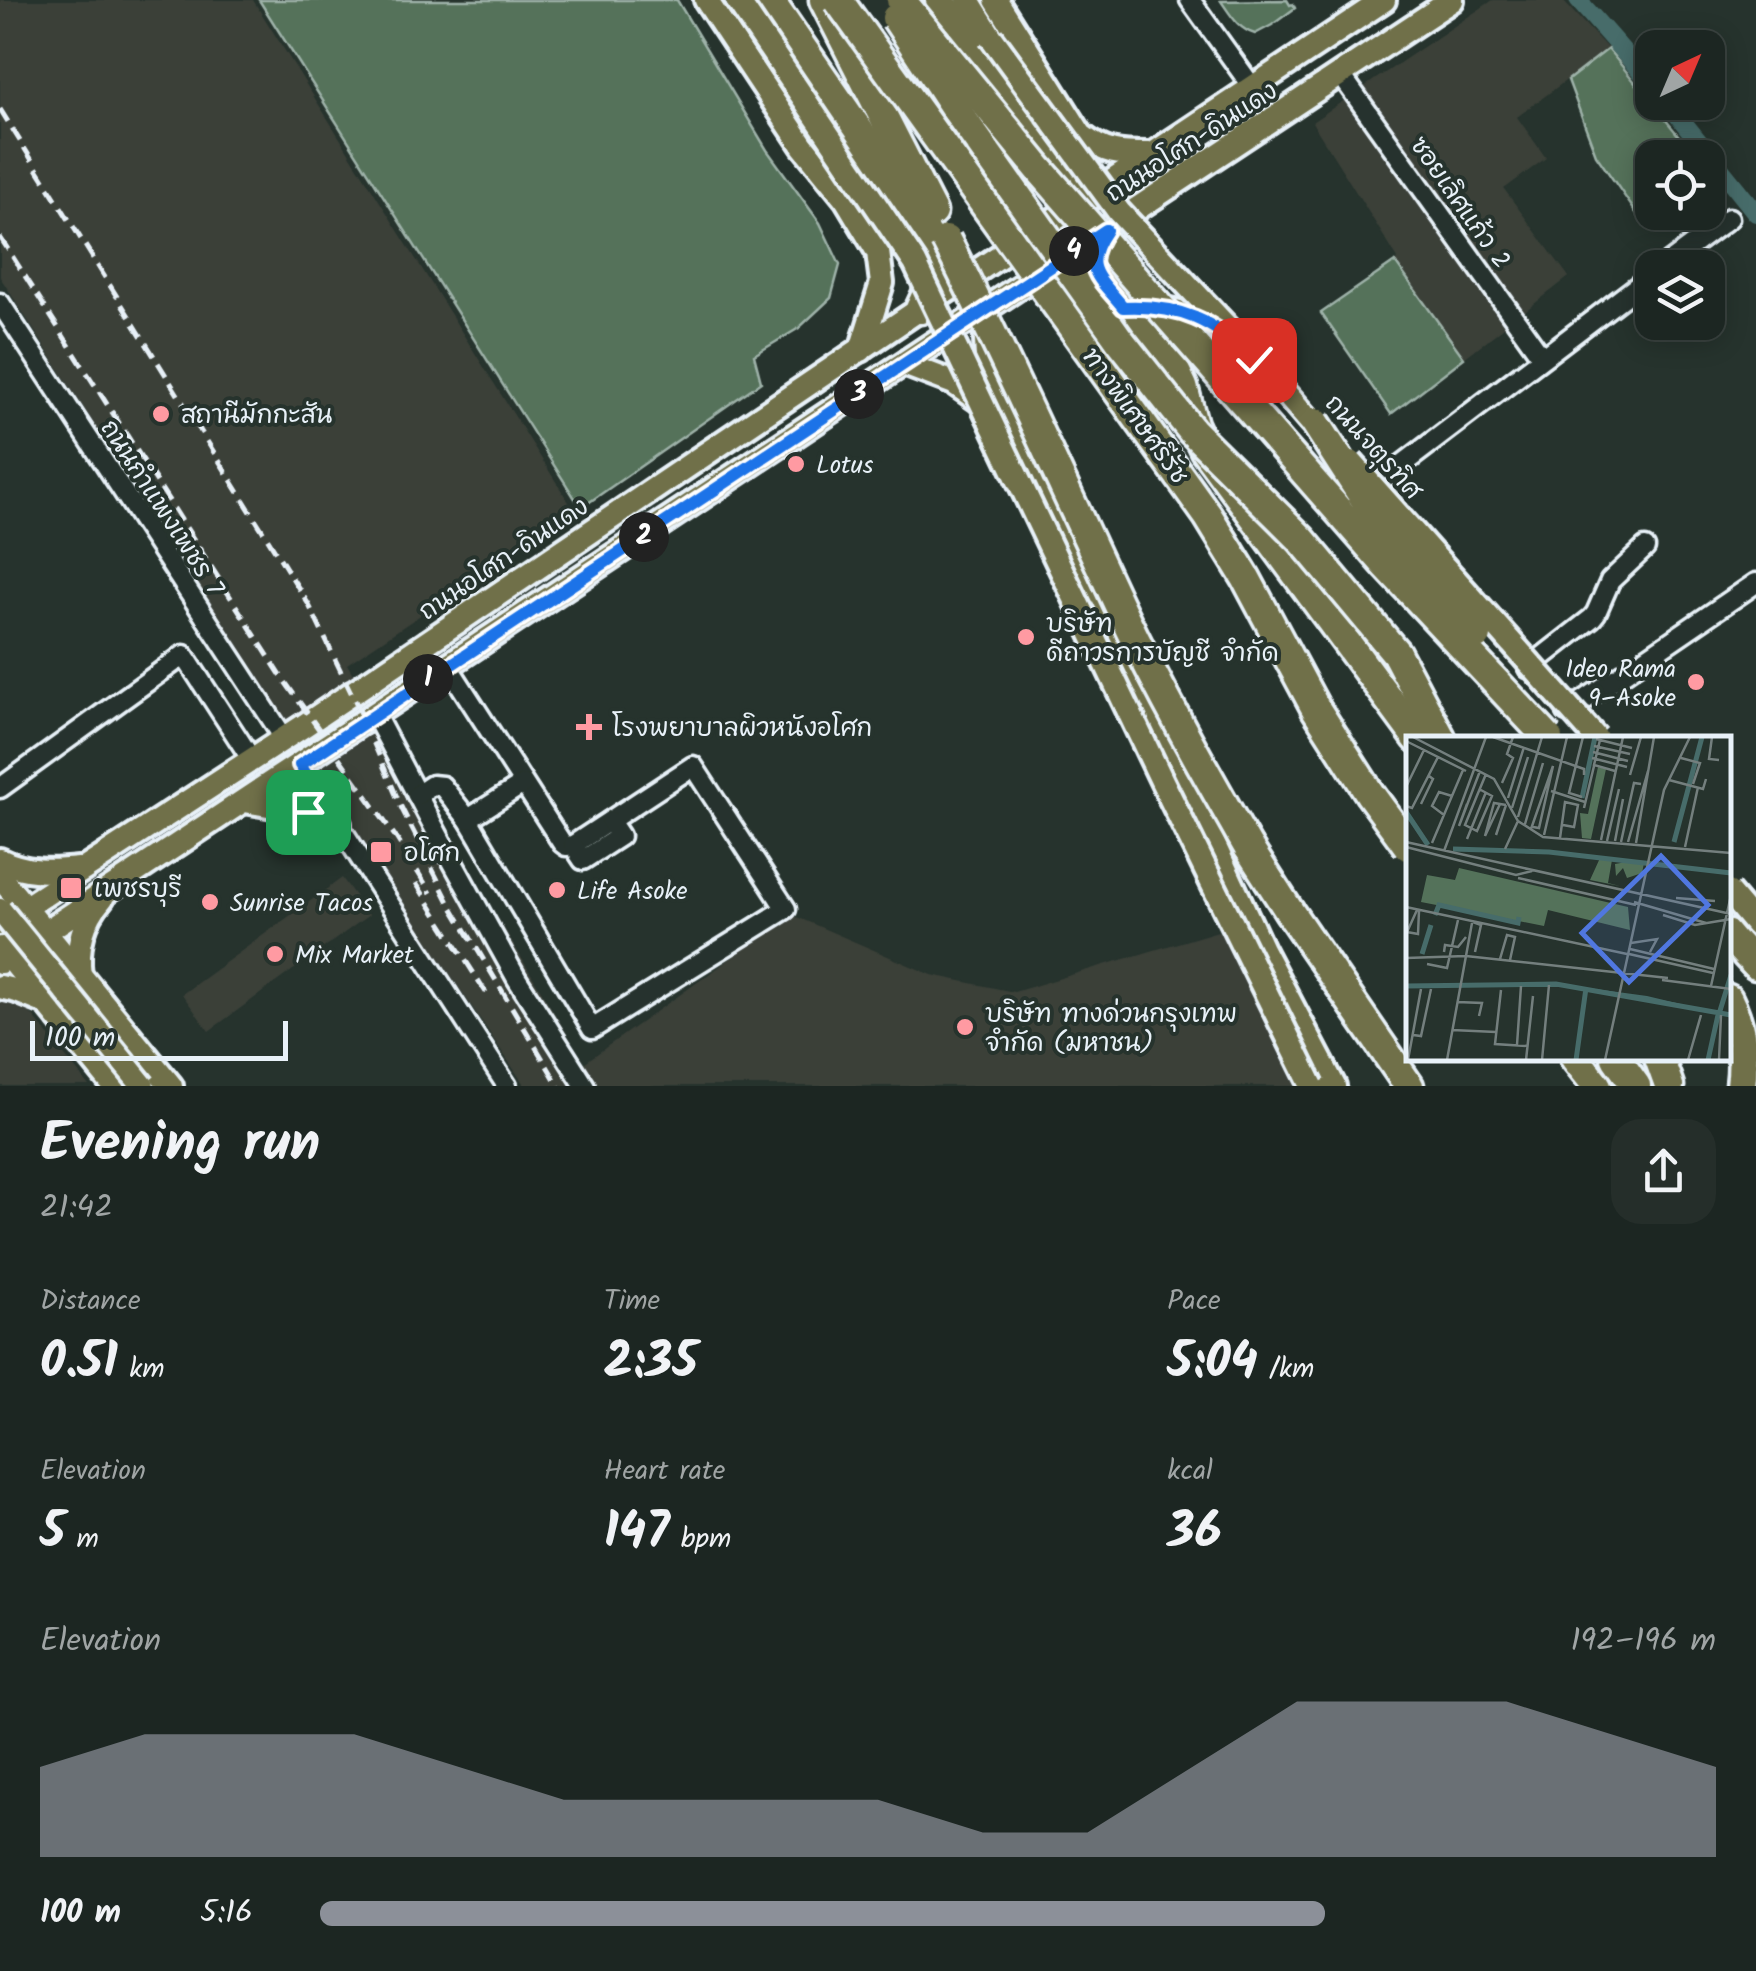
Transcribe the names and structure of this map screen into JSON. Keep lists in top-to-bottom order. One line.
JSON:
{"streets":{"highway":["ทางพิเศษศรีรัช"],"main road":["ถนนอโศก-ดินแดง","ถนนจตุรทิศ"],"street":["ซอยเลิศแก้ว 2","ถนนกำแพงเพชร 7"]},"crossings":[["ถนนอโศก-ดินแดง","ซอยเลิศแก้ว 2"],["ถนนอโศก-ดินแดง","ถนนกำแพงเพชร 7"]],"places":{"other":["สถานีมักกะสัน","Lotus","บริษัท ดีถาวรการบัญชี จำกัด","Ideo Rama 9–Asoke","Life Asoke","Sunrise Tacos","Mix Market","บริษัท ทางด่วนกรุงเทพ จำกัด (มหาชน)"],"health":["โรงพยาบาลผิวหนังอโศก"],"transit":["อโศก","เพชรบุรี"]},"scale_bar":"100 m","north":"top right","page":{"pins":["4","3","2","1"],"scale":"100 m","heading":["Evening run","21:42"],"stats":[["Distance","0.51 km"],["Time","2:35"],["Pace","5:04 /km"],["Elevation","5 m"],["Heart rate","147 bpm"],["kcal","36"]],"chart":["Elevation","192–196 m"],"list":[{"name":"100 m","note":"5:16"}]}}
